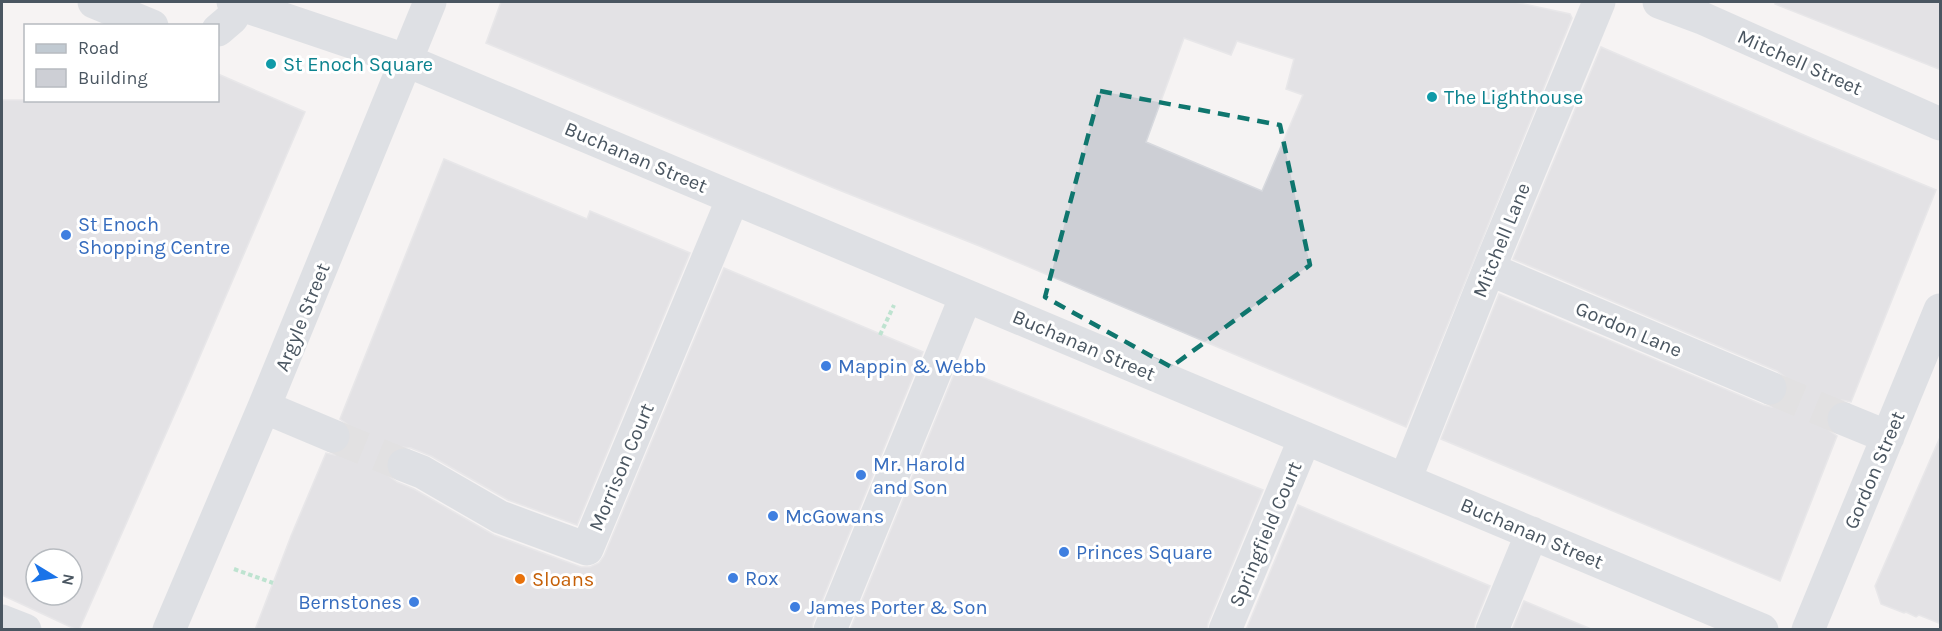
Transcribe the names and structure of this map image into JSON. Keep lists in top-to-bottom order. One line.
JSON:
{"streets":{"street":["Mitchell Street","Buchanan Street","Mitchell Lane","Argyle Street","Gordon Lane","Morrison Court","Gordon Street","Springfield Court"]},"crossings":[["Buchanan Street","Mitchell Lane"],["Buchanan Street","Argyle Street"],["Buchanan Street","Morrison Court"],["Buchanan Street","Springfield Court"],["Mitchell Lane","Gordon Lane"]],"places":["St Enoch Square","The Lighthouse","St Enoch Shopping Centre","Mappin & Webb","Mr. Harold and Son","McGowans","Princes Square","Rox","Sloans","Bernstones","James Porter & Son"],"legend":["Road","Building"],"north":"right"}
